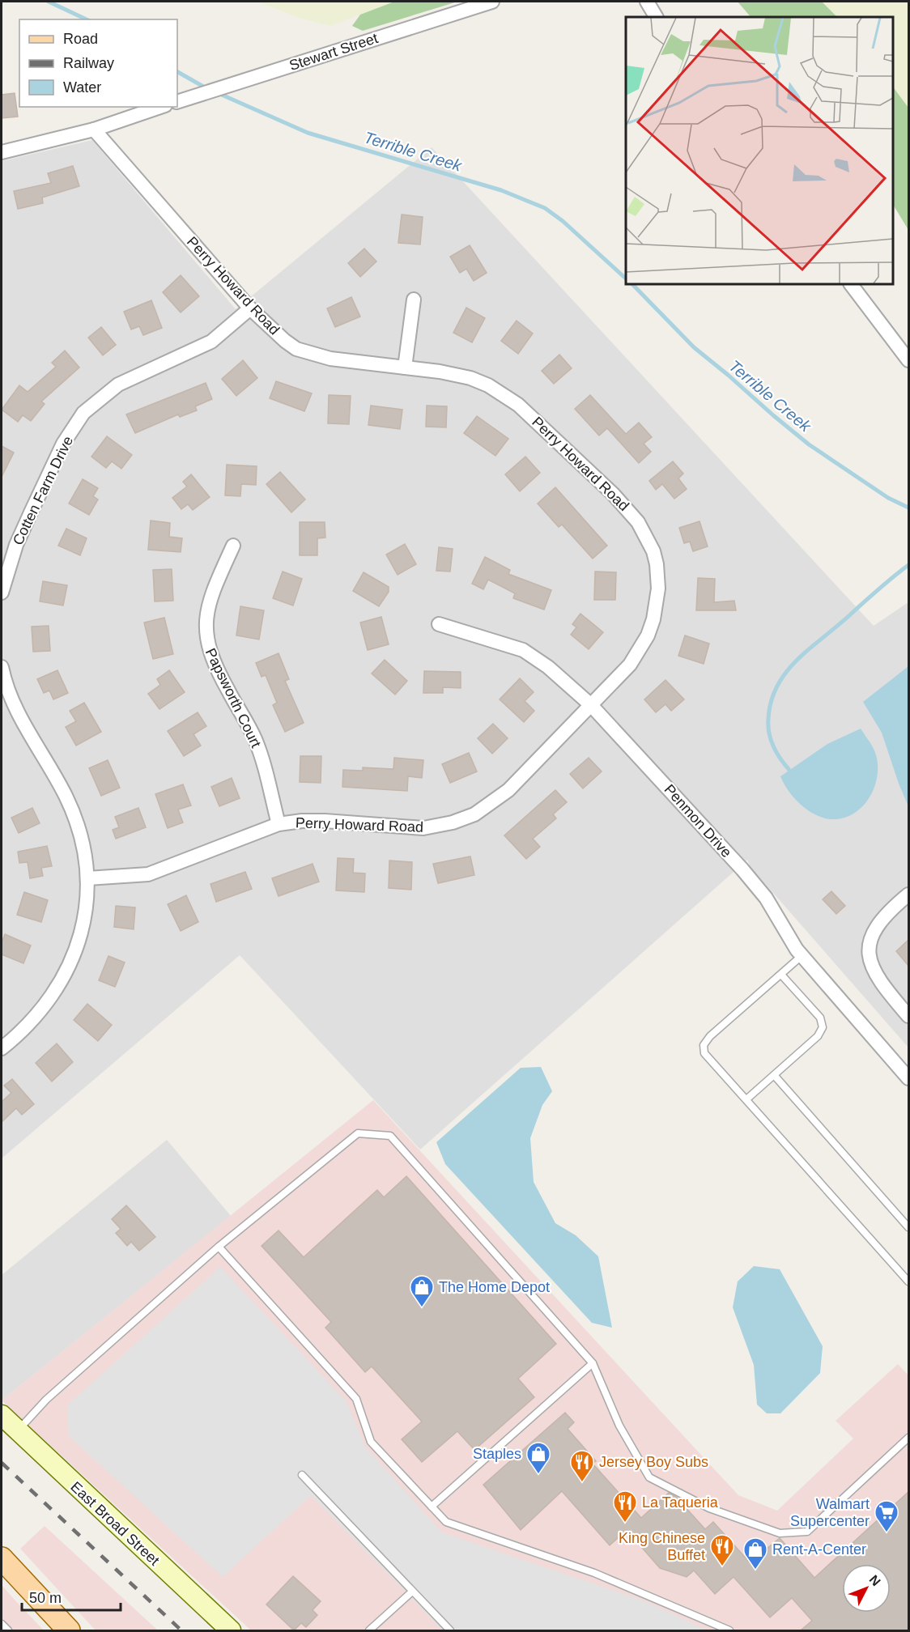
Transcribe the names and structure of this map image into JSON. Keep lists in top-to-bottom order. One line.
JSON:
{"streets":{"main road":["East Broad Street"],"street":["Stewart Street","Perry Howard Road","Cotten Farm Drive","Papsworth Court","Penmon Drive"]},"crossings":[["Perry Howard Road","Cotten Farm Drive"],["Perry Howard Road","Papsworth Court"],["Perry Howard Road","Penmon Drive"]],"water":["Terrible Creek"],"places":{"shop":["The Home Depot","Staples","Rent-A-Center"],"restaurant":["Jersey Boy Subs","La Taqueria","King Chinese Buffet"],"supermarket":["Walmart Supercenter"]},"legend":["Road","Railway","Water"],"scale_bar":"50 m","north":"top right"}
